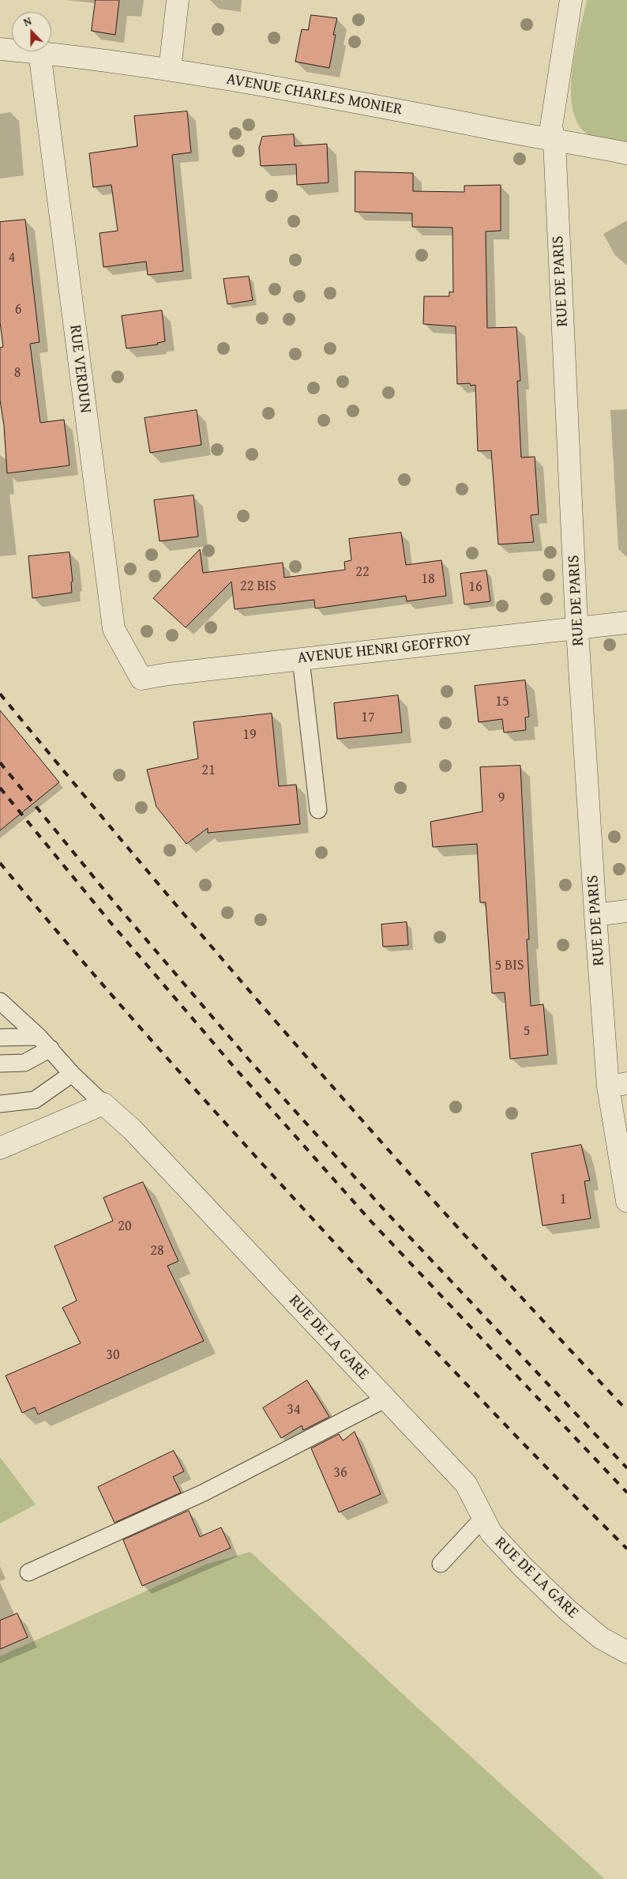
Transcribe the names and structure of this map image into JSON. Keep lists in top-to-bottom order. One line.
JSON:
{"streets":{"street":["AVENUE CHARLES MONIER","RUE DE PARIS","RUE VERDUN","AVENUE HENRI GEOFFROY","RUE DE LA GARE"]},"crossings":[["AVENUE CHARLES MONIER","RUE DE PARIS"],["AVENUE CHARLES MONIER","RUE VERDUN"],["RUE DE PARIS","AVENUE HENRI GEOFFROY"],["RUE VERDUN","AVENUE HENRI GEOFFROY"]],"house_numbers":["4","6","8","22","18","22 BIS","16","15","17","19","21","9","5 BIS","5","1","20","28","30","34","36"],"north":"top"}
